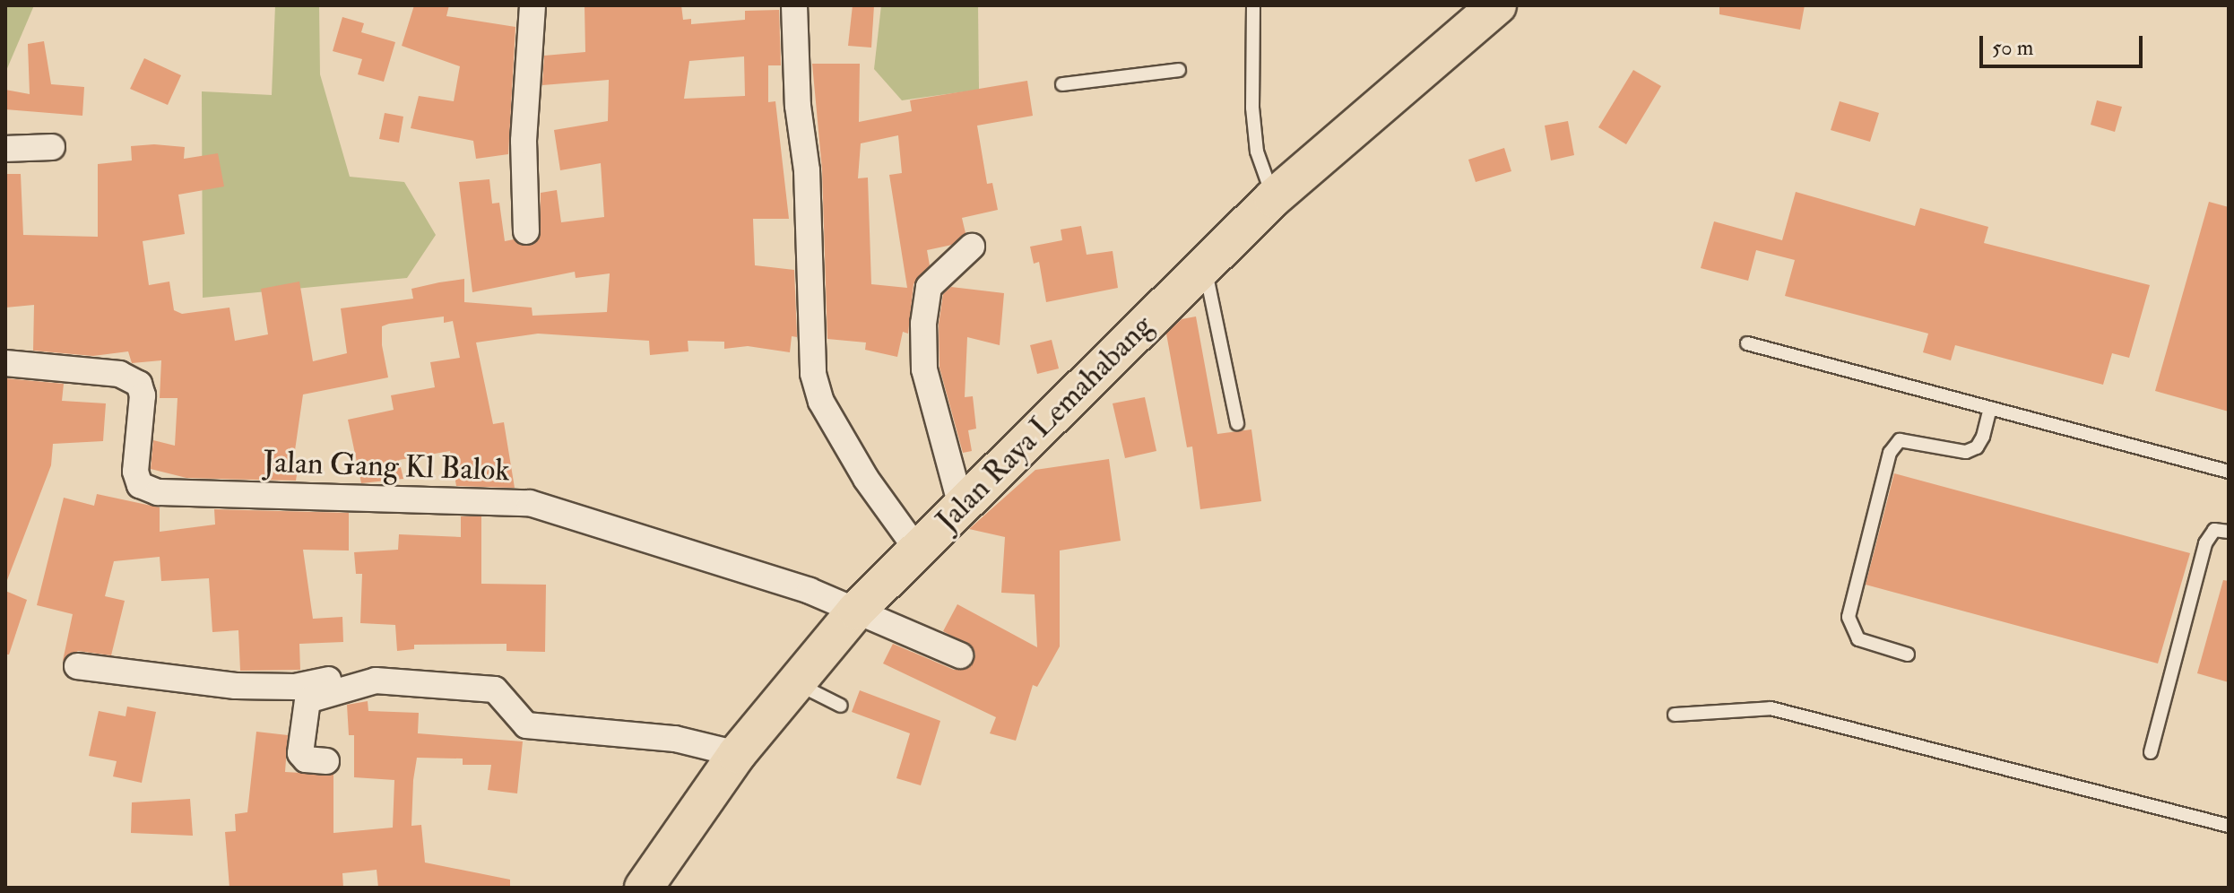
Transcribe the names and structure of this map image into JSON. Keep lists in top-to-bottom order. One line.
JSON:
{"streets":{"main road":["Jalan Raya Lemahabang"],"street":["Jalan Gang Kl Balok"]},"crossings":[["Jalan Raya Lemahabang","Jalan Gang Kl Balok"]],"scale_bar":"50 m"}
